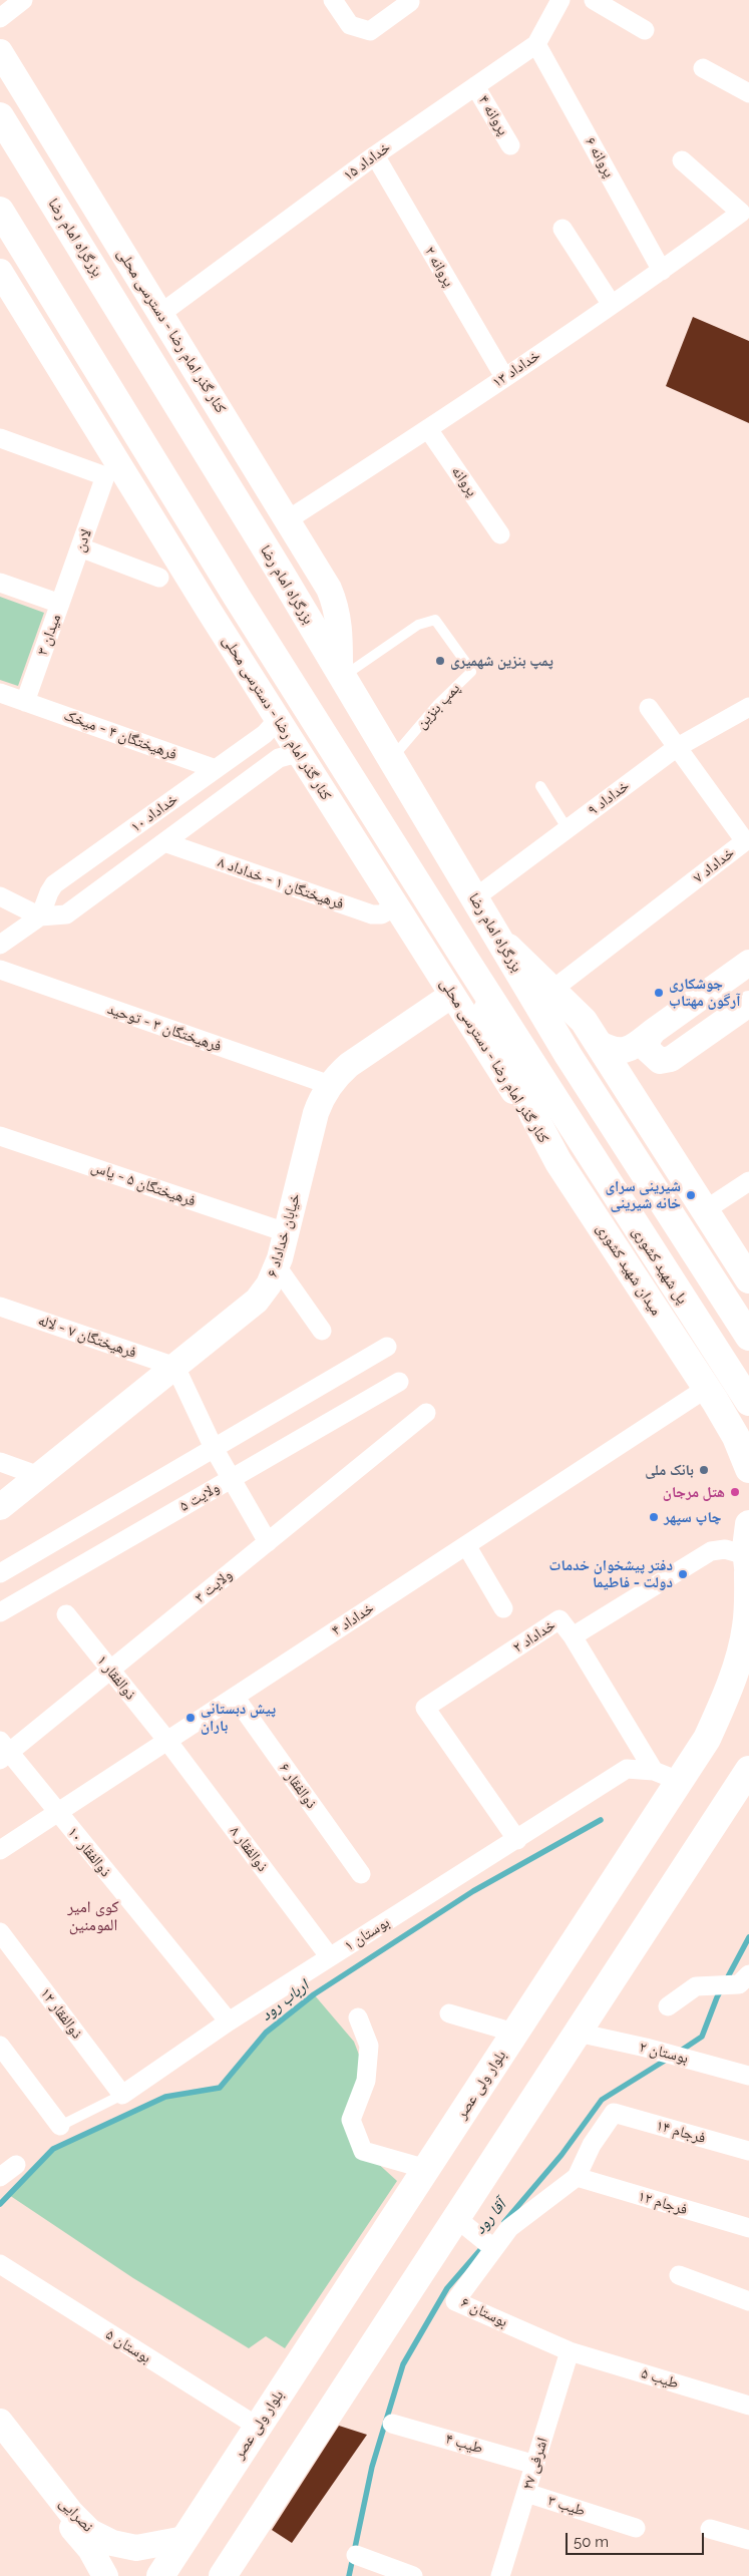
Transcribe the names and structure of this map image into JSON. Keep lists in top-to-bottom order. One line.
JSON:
{"streets":{"main road":["بزرگراه امام رضا","کنار گذر امام رضا - دسترسی محلی","خیابان خداداد ۶","پل شهید کشوری","میدان شهید کشوری","بلوار ولی عصر","نصرایی"],"street":["پروانه ۴","پروانه ۶","خداداد ۱۵","پروانه ۲","خداداد ۱۳","پروانه","لادن","میدان ۳","فرهیختگان ۴ - میخک","خداداد ۹","خداداد ۱۰","خداداد ۷","فرهیختگان ۱ - خداداد ۸","فرهیختگان ۳ - توحید","فرهیختگان ۵ - یاس","فرهیختگان ۷ - لاله","ولایت ۵","ولایت ۳","خداداد ۴","خداداد ۲","ذوالفقار ۱","ذوالفقار ۶","ذوالفقار ۸","ذوالفقار ۱۰","بوستان ۱","ذوالفقار ۱۲","بوستان ۲","فرجام ۱۴","فرجام ۱۲","بوستان ۶","بوستان ۵","طیب ۵","طیب ۴","اشرفی ۲۷","طیب ۳"],"lane":["پمپ بنزین"]},"crossings":[["پروانه ۴","خداداد ۱۵"],["پروانه ۶","خداداد ۱۵"],["پروانه ۶","خداداد ۱۳"],["خداداد ۱۵","پروانه ۲"],["خداداد ۱۵","کنار گذر امام رضا - دسترسی محلی"],["بزرگراه امام رضا","کنار گذر امام رضا - دسترسی محلی"],["بزرگراه امام رضا","پمپ بنزین"],["بزرگراه امام رضا","خداداد ۹"],["پروانه ۲","خداداد ۱۳"],["کنار گذر امام رضا - دسترسی محلی","خداداد ۱۳"],["کنار گذر امام رضا - دسترسی محلی","پمپ بنزین"],["کنار گذر امام رضا - دسترسی محلی","خداداد ۱۰"],["کنار گذر امام رضا - دسترسی محلی","فرهیختگان ۱ - خداداد ۸"],["کنار گذر امام رضا - دسترسی محلی","خیابان خداداد ۶"],["کنار گذر امام رضا - دسترسی محلی","میدان شهید کشوری"],["خداداد ۱۳","پروانه"],["لادن","میدان ۳"],["میدان ۳","فرهیختگان ۴ - میخک"],["فرهیختگان ۴ - میخک","خداداد ۱۰"],["خداداد ۹","خداداد ۷"],["خداداد ۱۰","فرهیختگان ۱ - خداداد ۸"],["فرهیختگان ۳ - توحید","خیابان خداداد ۶"],["فرهیختگان ۵ - یاس","خیابان خداداد ۶"],["خیابان خداداد ۶","فرهیختگان ۷ - لاله"],["پل شهید کشوری","میدان شهید کشوری"],["میدان شهید کشوری","خداداد ۴"],["ولایت ۳","ذوالفقار ۱"],["ولایت ۳","ذوالفقار ۱۰"],["خداداد ۴","ذوالفقار ۱"],["خداداد ۴","ذوالفقار ۶"],["خداداد ۴","ذوالفقار ۸"],["خداداد ۴","ذوالفقار ۱۰"],["خداداد ۲","بوستان ۱"],["خداداد ۲","بلوار ولی عصر"],["ذوالفقار ۱","ذوالفقار ۸"],["ذوالفقار ۸","بوستان ۱"],["ذوالفقار ۱۰","بوستان ۱"],["بوستان ۱","ذوالفقار ۱۲"],["بوستان ۱","بلوار ولی عصر"],["بلوار ولی عصر","بوستان ۵"],["بلوار ولی عصر","نصرایی"],["فرجام ۱۴","فرجام ۱۲"],["بوستان ۶","طیب ۵"],["بوستان ۶","اشرفی ۲۷"],["طیب ۵","اشرفی ۲۷"],["طیب ۴","اشرفی ۲۷"],["اشرفی ۲۷","طیب ۳"]],"districts":["کوی امیر المومنین"],"water":["ارباب رود","آقا رود"],"places":["پمپ بنزین شهمیری","جوشکاری آرگون مهتاب","شیرینی سرای خانه شیرینی","بانک ملی","هتل مرجان","چاپ سپهر","دفتر پیشخوان خدمات دولت - فاطیما","پیش دبستانی باران"],"scale_bar":"50 m"}
